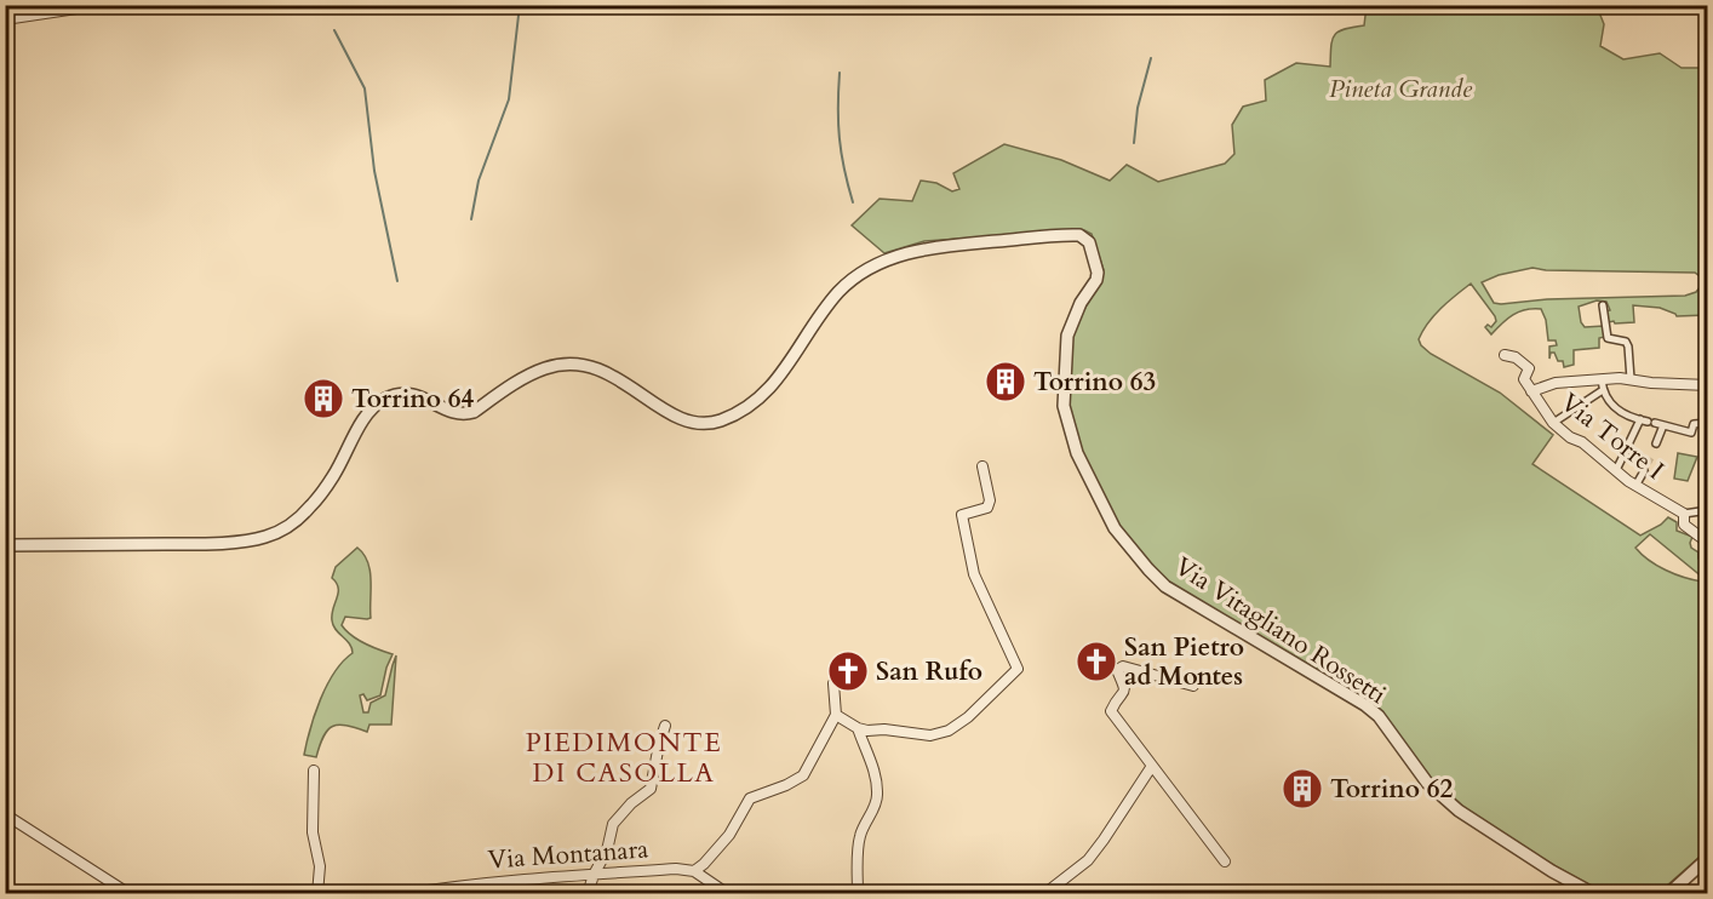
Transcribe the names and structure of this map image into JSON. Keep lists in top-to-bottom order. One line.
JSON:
{"streets":{"street":["Via Torre I","Via Vitagliano Rossetti","Via Montanara"]},"districts":["PIEDIMONTE DI CASOLLA"],"parks":["Pineta Grande"],"places":{"building":["Torrino 63","Torrino 64","Torrino 62"],"church":["San Pietro ad Montes","San Rufo"]}}
